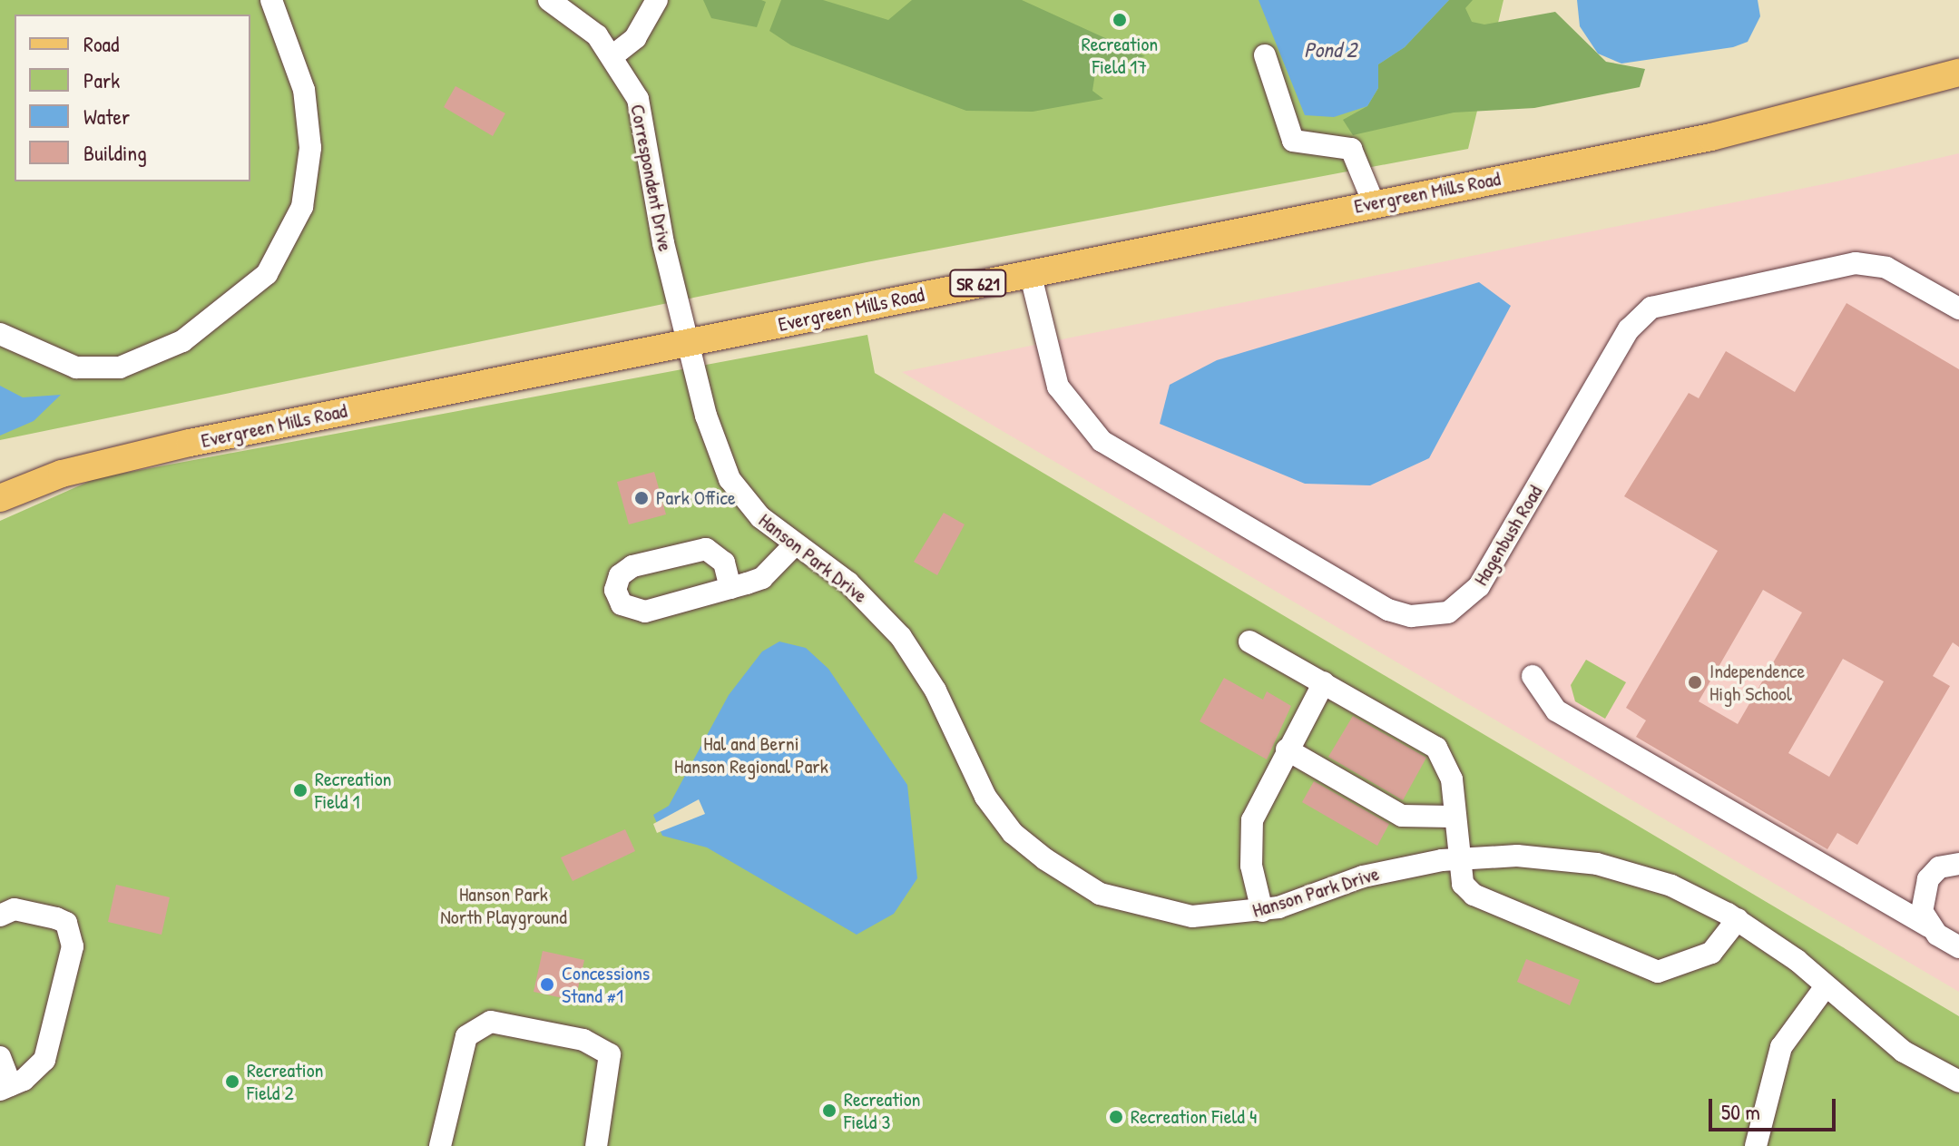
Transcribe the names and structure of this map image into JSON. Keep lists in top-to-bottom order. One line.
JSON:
{"streets":{"main road":["Evergreen Mills Road","SR 621"],"street":["Correspondent Drive","Hagenbush Road","Hanson Park Drive"]},"crossings":[["Correspondent Drive","Evergreen Mills Road"],["Correspondent Drive","Hanson Park Drive"],["Evergreen Mills Road","Hagenbush Road"],["Evergreen Mills Road","Hanson Park Drive"]],"water":["Pond 2"],"parks":["Hal and Berni Hanson Regional Park","Hanson Park North Playground"],"places":["Recreation Field 17","Park Office","Independence High School","Recreation Field 1","Concessions Stand #1","Recreation Field 2","Recreation Field 3","Recreation Field 4"],"legend":["Road","Park","Water","Building"],"scale_bar":"50 m"}
